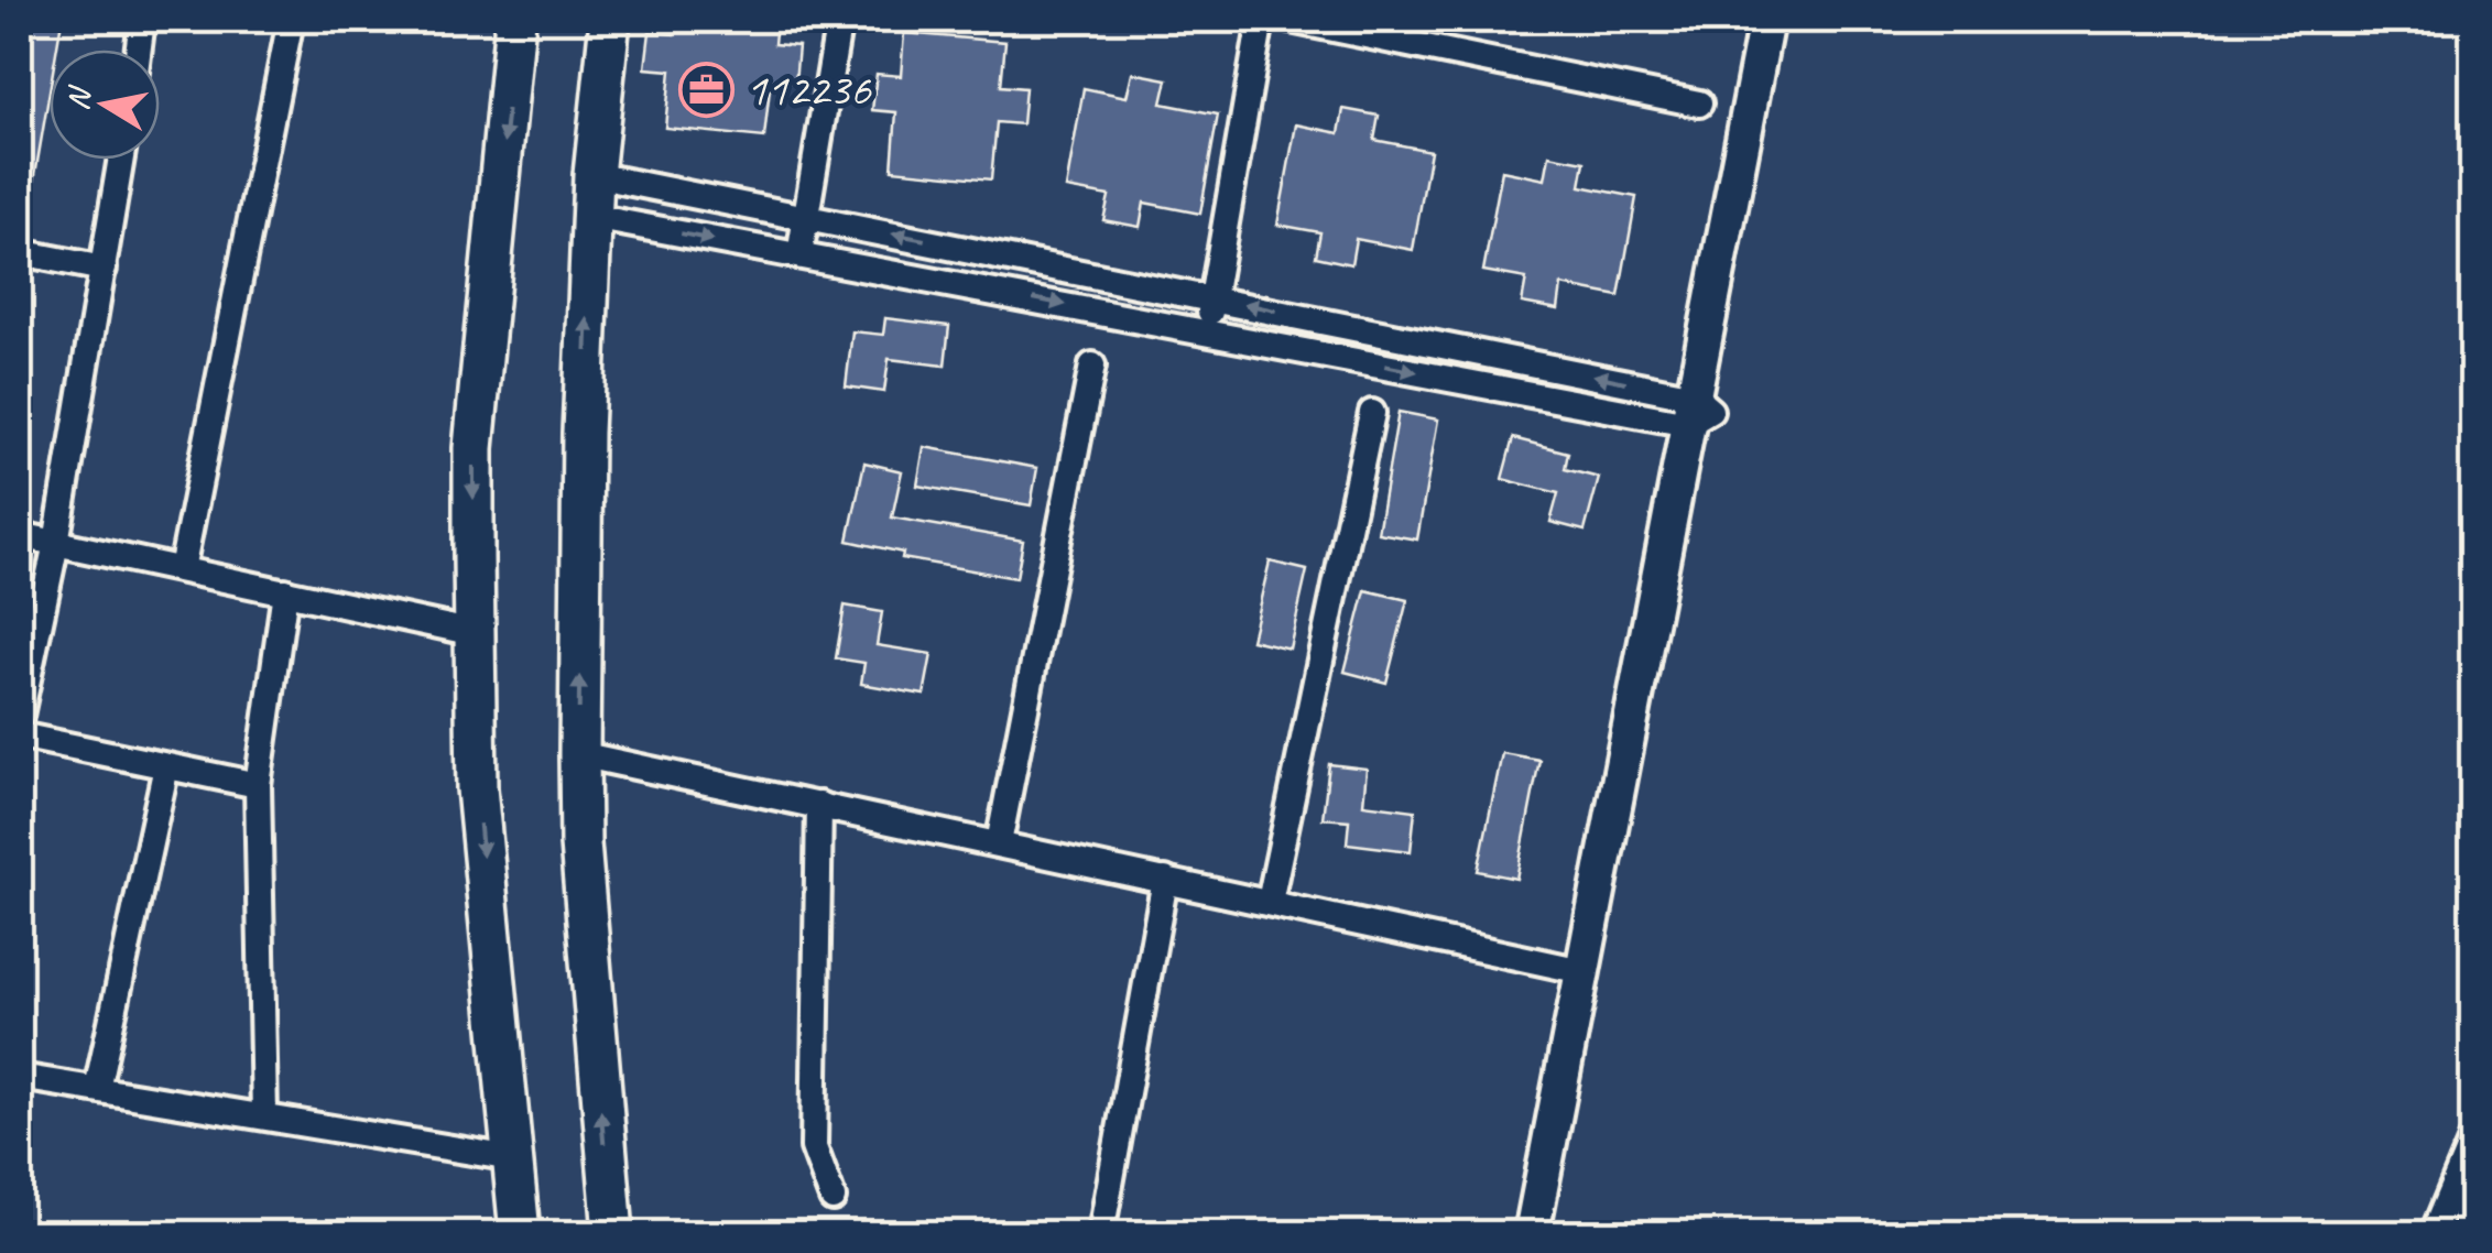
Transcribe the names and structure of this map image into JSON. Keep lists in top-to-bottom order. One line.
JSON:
{"places":{"office":["112236"]},"north":"left"}
